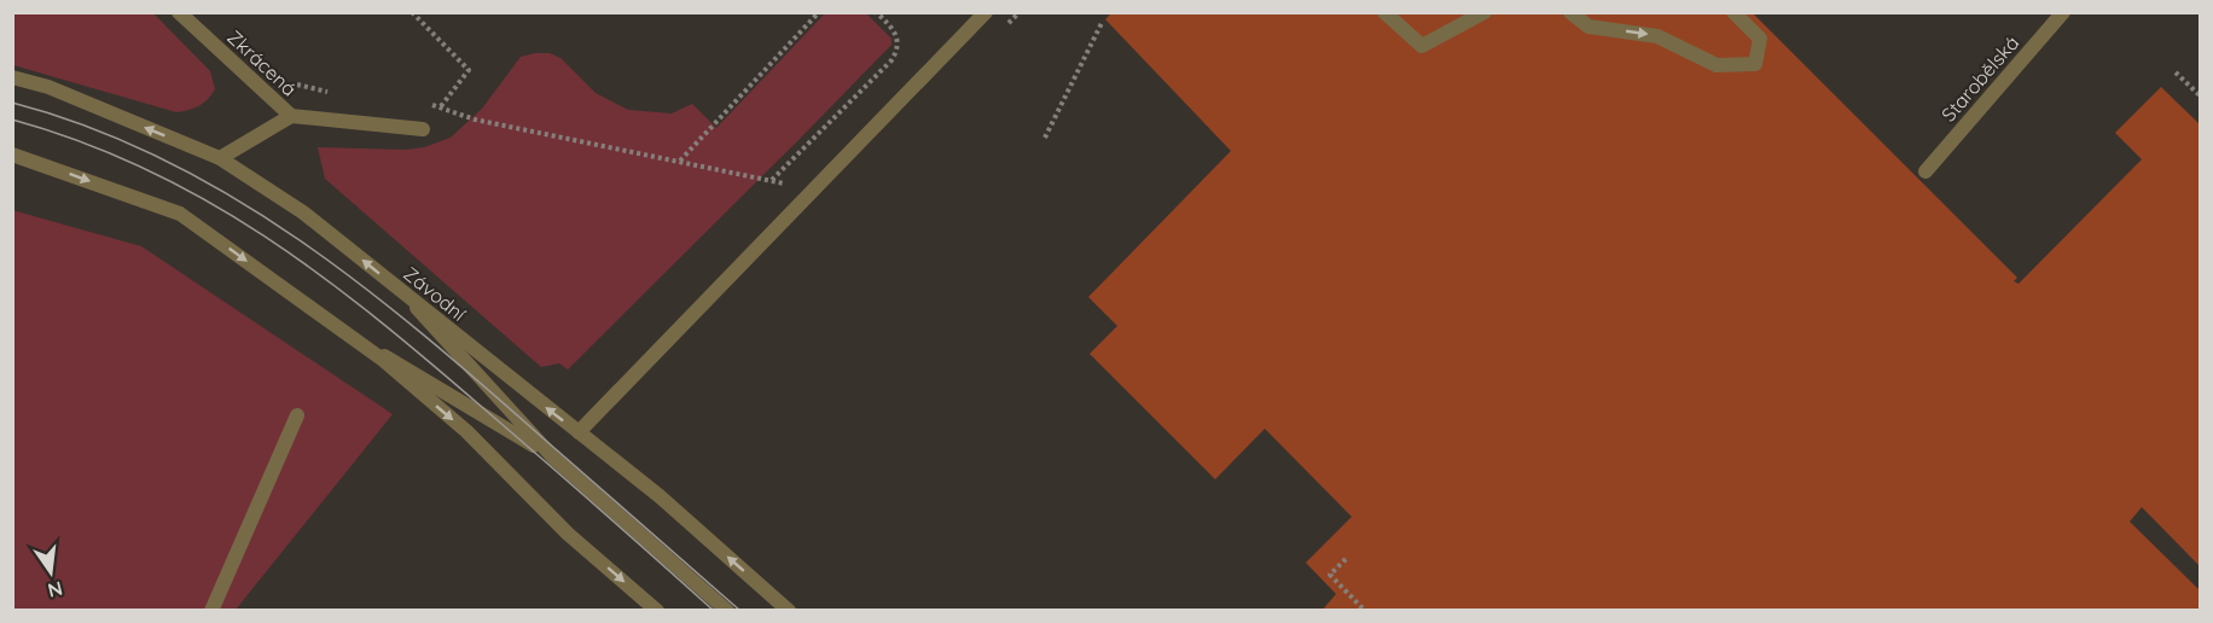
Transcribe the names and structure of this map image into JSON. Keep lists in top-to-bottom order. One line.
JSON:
{"streets":{"street":["Zkrácená","Starobělská","Závodní"]},"crossings":[["Zkrácená","Závodní"]],"north":"bottom"}
